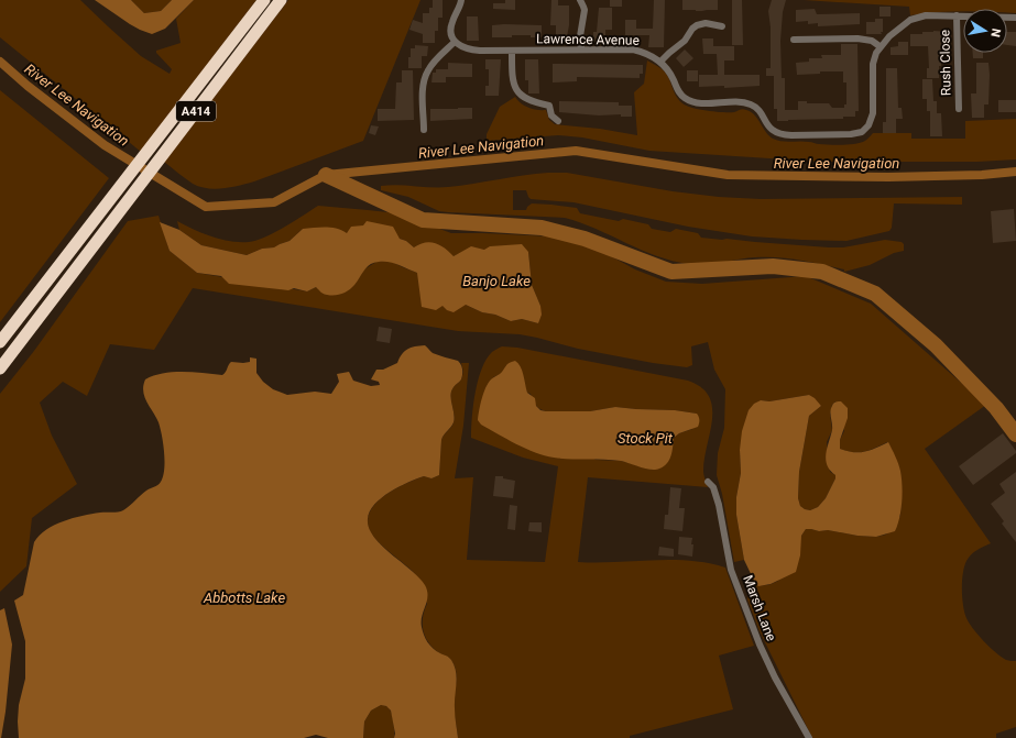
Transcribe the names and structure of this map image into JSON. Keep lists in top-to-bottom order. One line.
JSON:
{"streets":{"highway":["A414"],"street":["Lawrence Avenue","Rush Close","Marsh Lane"]},"crossings":[["Lawrence Avenue","Rush Close"]],"water":["River Lee Navigation","Banjo Lake","Stock Pit","Abbotts Lake"],"north":"right"}
